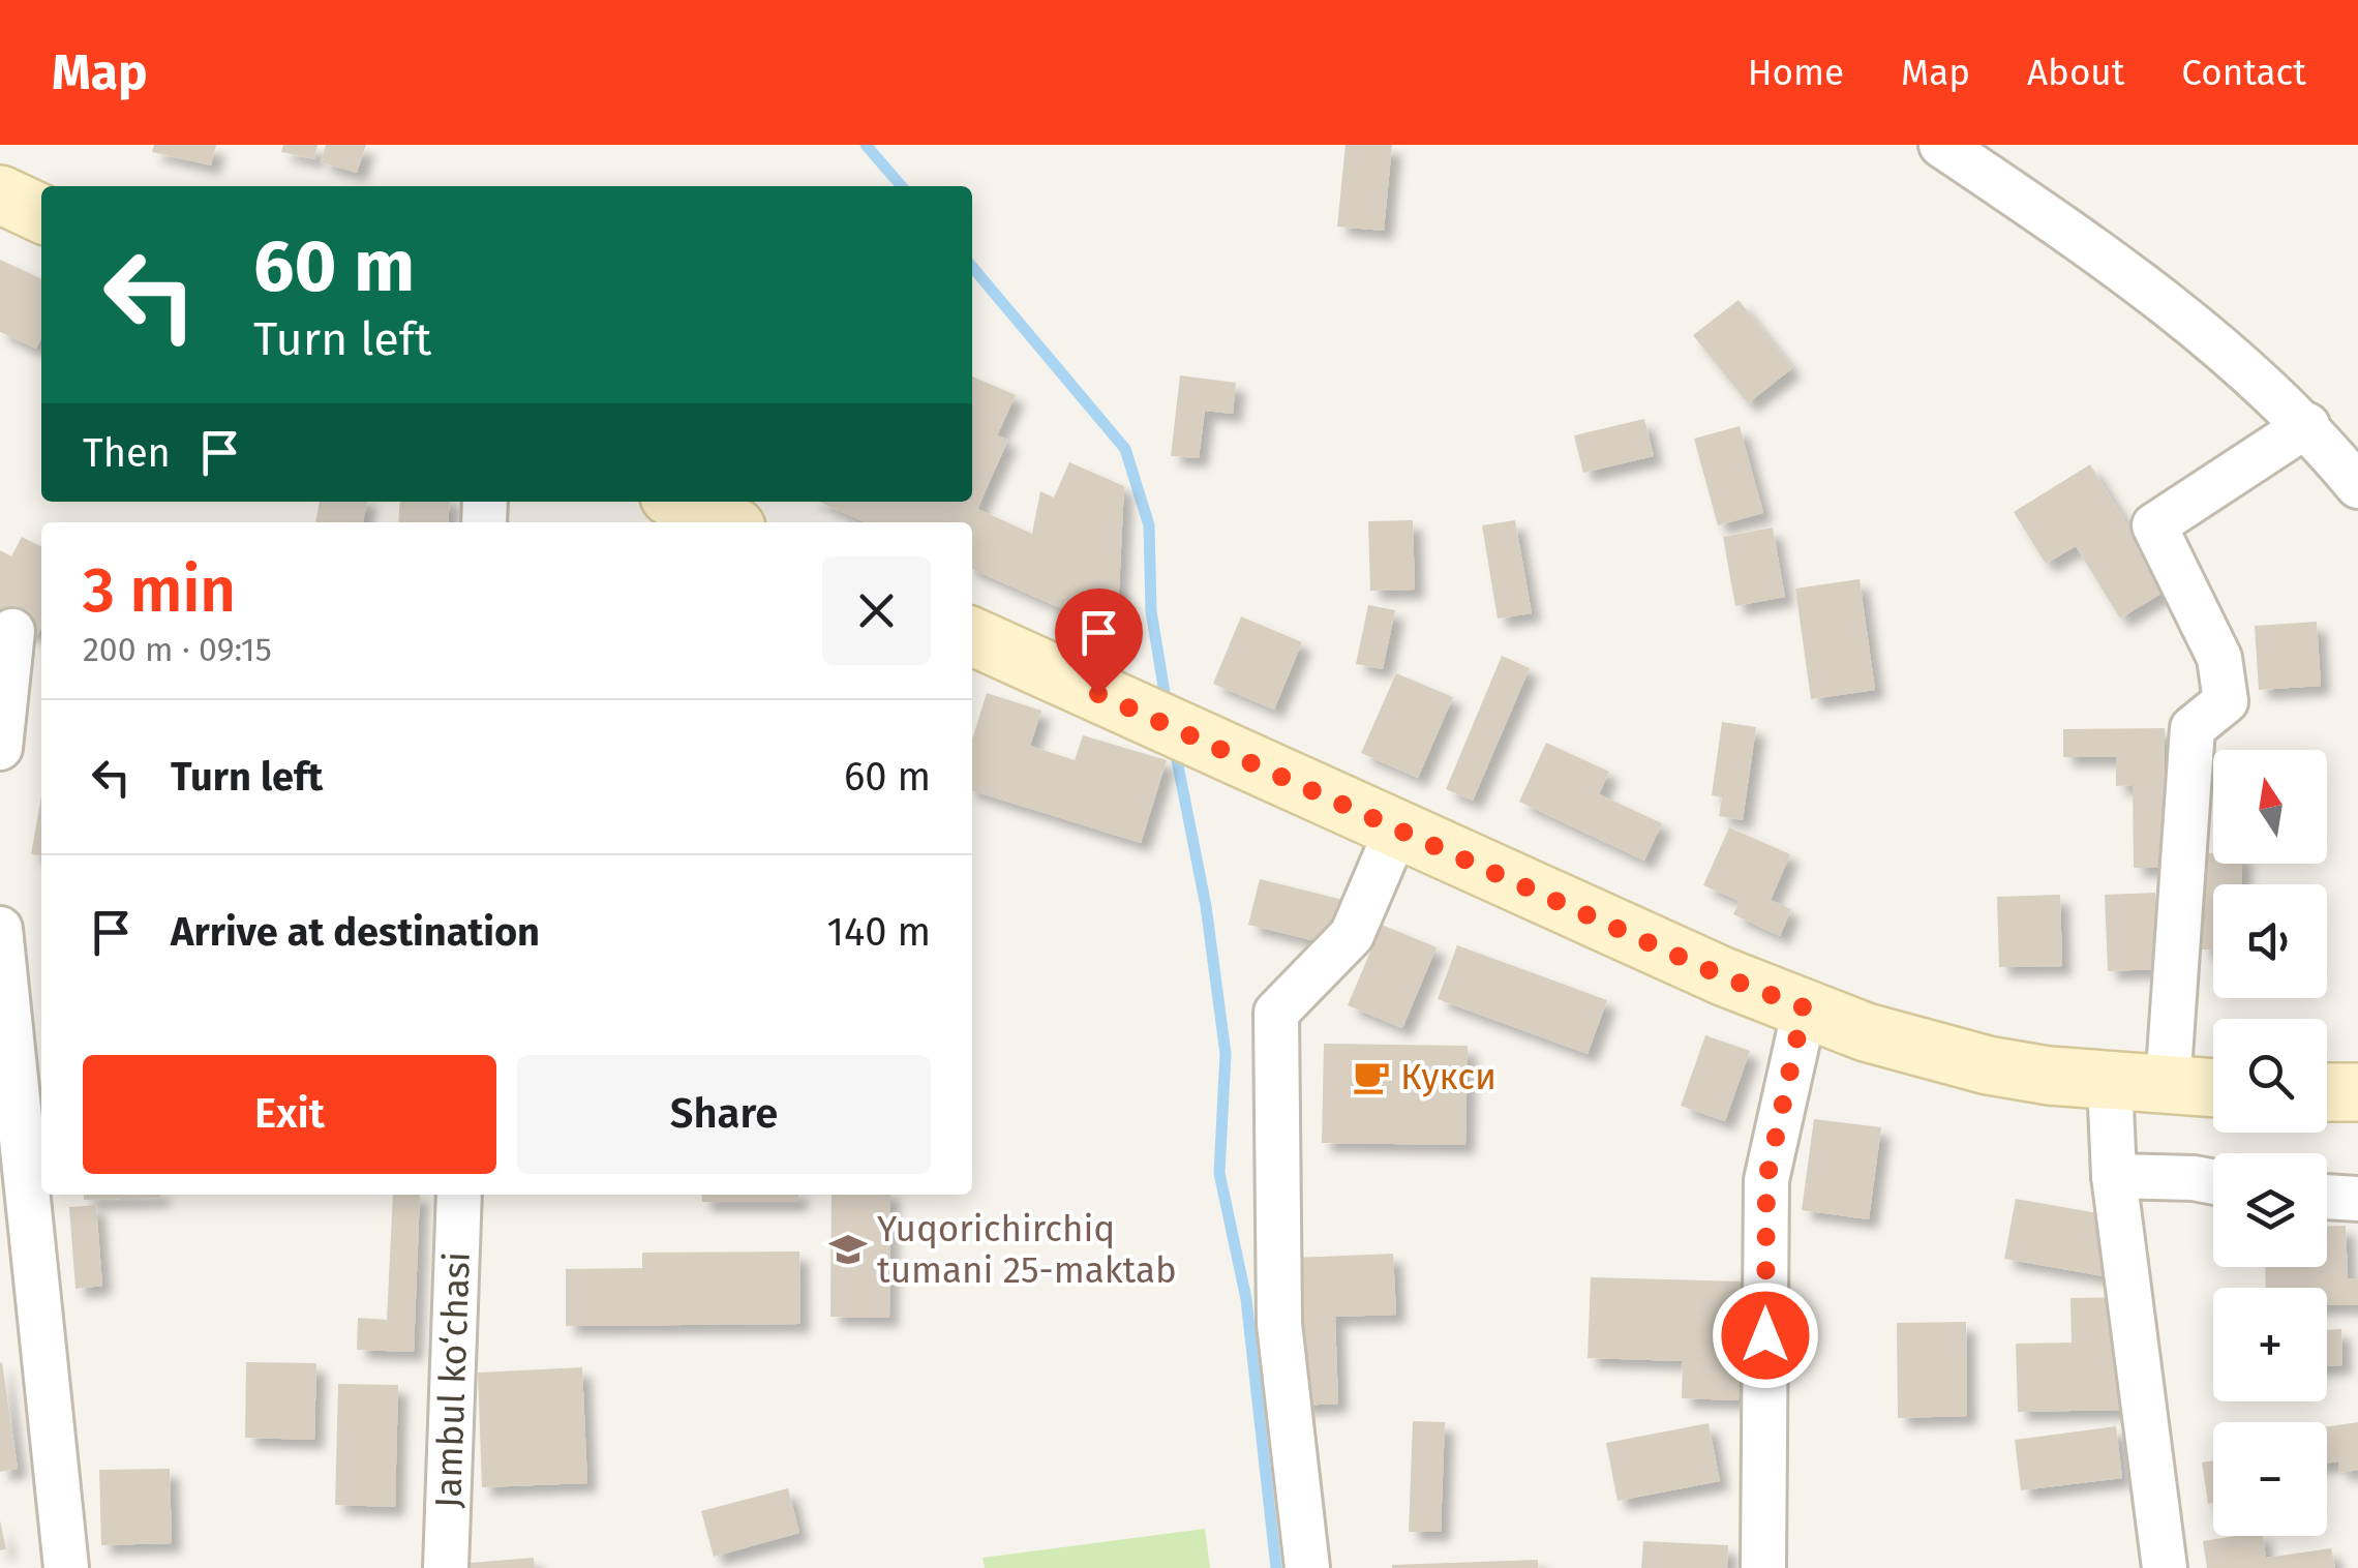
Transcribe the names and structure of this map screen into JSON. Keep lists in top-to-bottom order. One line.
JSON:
{"streets":{"street":["Jambul ko‘chasi"]},"places":{"cafe":["Кукси"],"school or university":["Yuqorichirchiq tumani 25-maktab"]},"north":"top","page":{"header":"Map","nav":["Home","Map","About","Contact"],"turn":["60 m","Turn left"],"then":"Then","heading":["3 min","200 m · 09:15"],"list":[{"name":"Turn left","value":"60 m"},{"name":"Arrive at destination","value":"140 m"}],"map_buttons":["+","−"],"buttons":["Exit","Share"]}}
